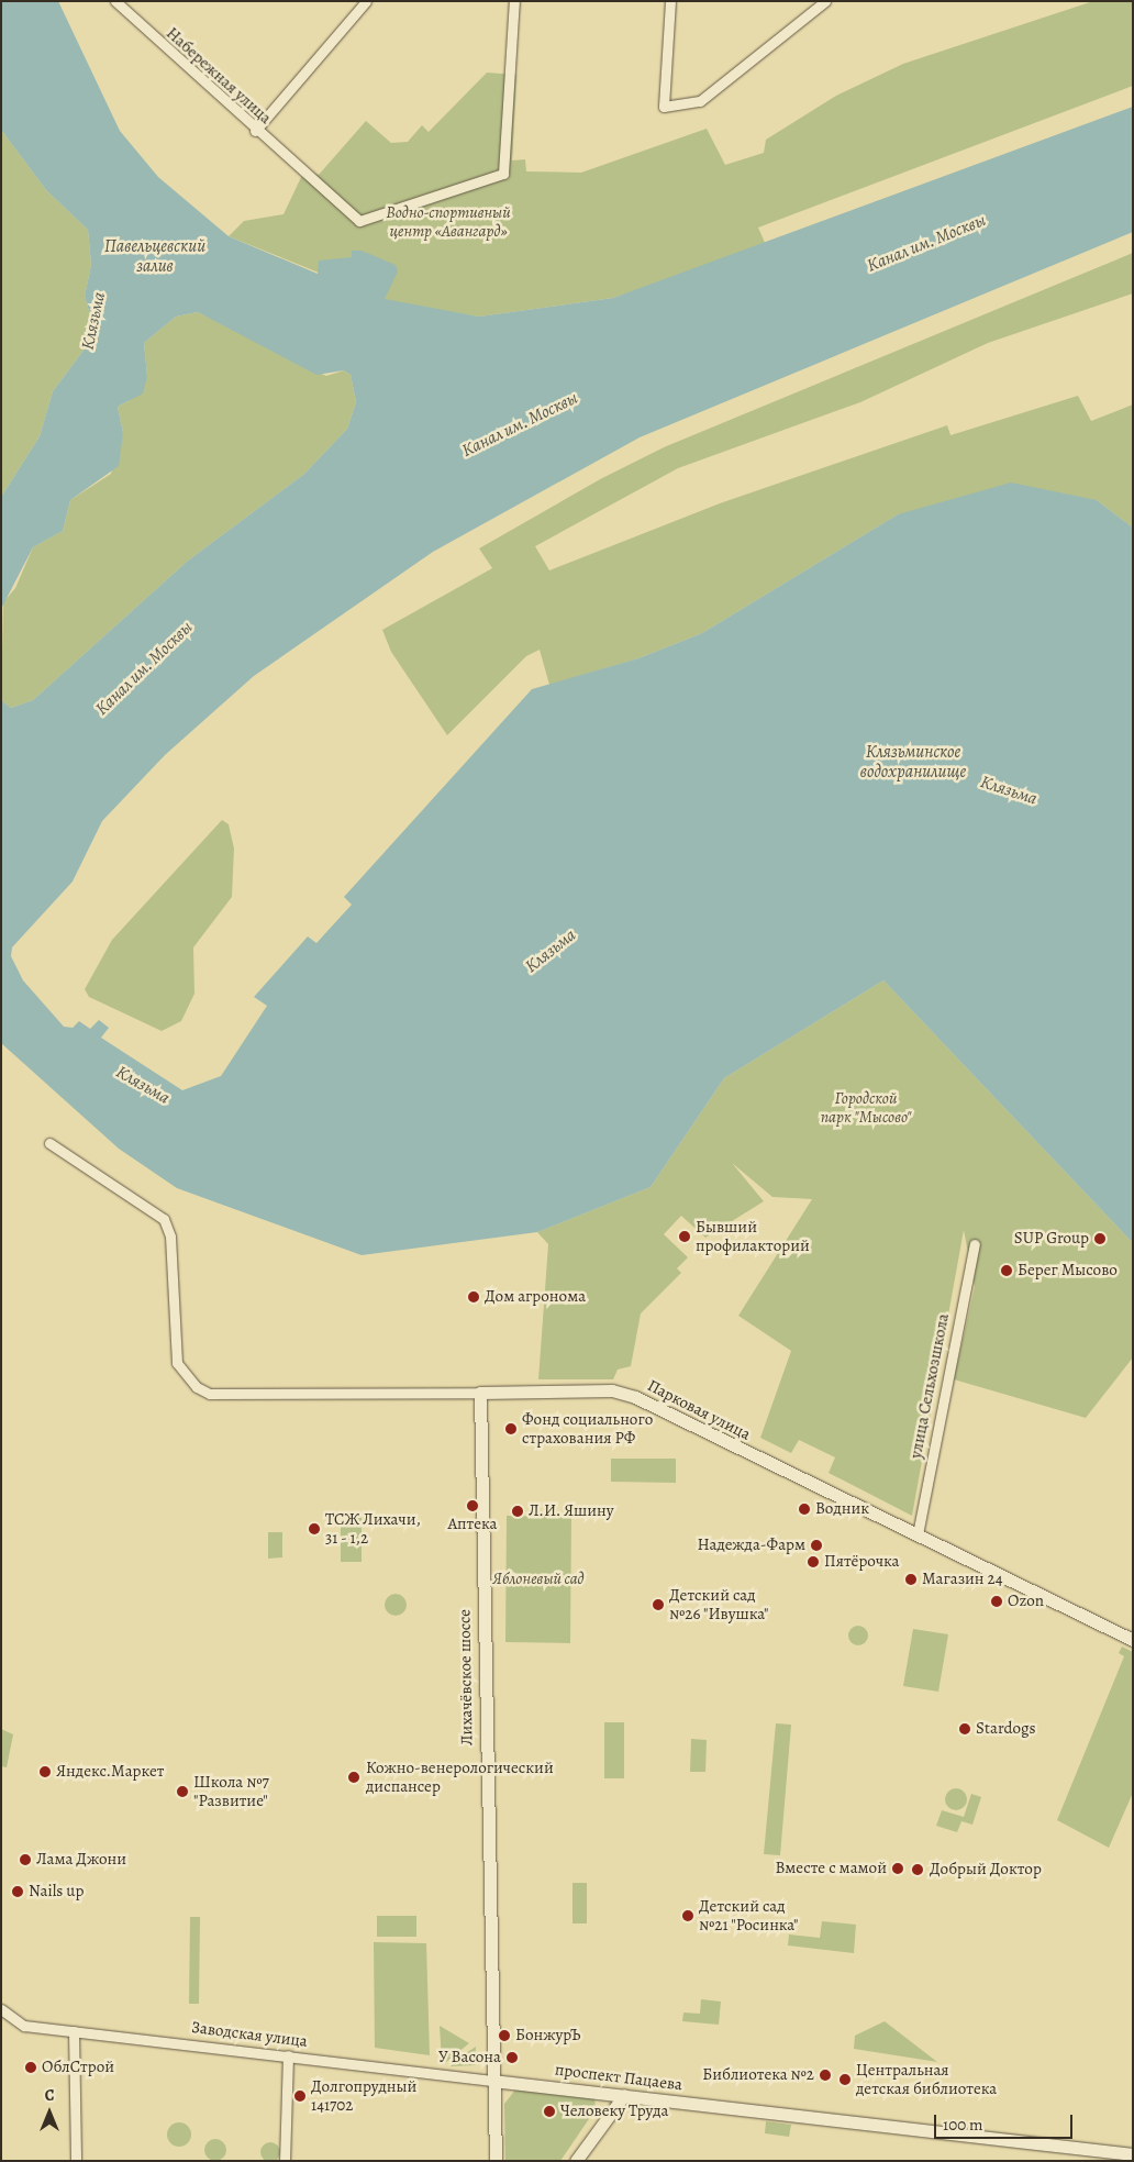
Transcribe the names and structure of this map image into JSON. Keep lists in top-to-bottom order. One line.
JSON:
{"streets":{"street":["Набережная улица","улица Сельхозшкола","Парковая улица","Лихачёвское шоссе","Заводская улица","проспект Пацаева"]},"crossings":[["улица Сельхозшкола","Парковая улица"],["Парковая улица","Лихачёвское шоссе"],["Лихачёвское шоссе","Заводская улица"],["Лихачёвское шоссе","проспект Пацаева"],["Заводская улица","проспект Пацаева"]],"water":["Канал им. Москвы","Павельцевский залив","Клязьма","Клязьминское водохранилище"],"parks":["Водно-спортивный центр «Авангард»","Городской парк \"Мысово\"","Яблоневый сад"],"places":["Бывший профилакторий","SUP Group","Берег Мысово","Дом агронома","Фонд социального страхования РФ","Аптека","Водник","Л.И. Яшину","ТСЖ Лихачи, 31 - 1,2","Надежда-Фарм","Пятёрочка","Магазин 24","Ozon","Детский сад №26 \"Ивушка\"","Stardogs","Яндекс.Маркет","Кожно-венерологический диспансер","Школа №7 \"Развитие\"","Лама Джони","Вместе с мамой","Добрый Доктор","Nails up","Детский сад №21 \"Росинка\"","БонжурЪ","У Васона","ОблСтрой","Библиотека №2","Центральная детская библиотека","Долгопрудный 141702","Человеку Труда"],"scale_bar":"100 m","north":"top"}
